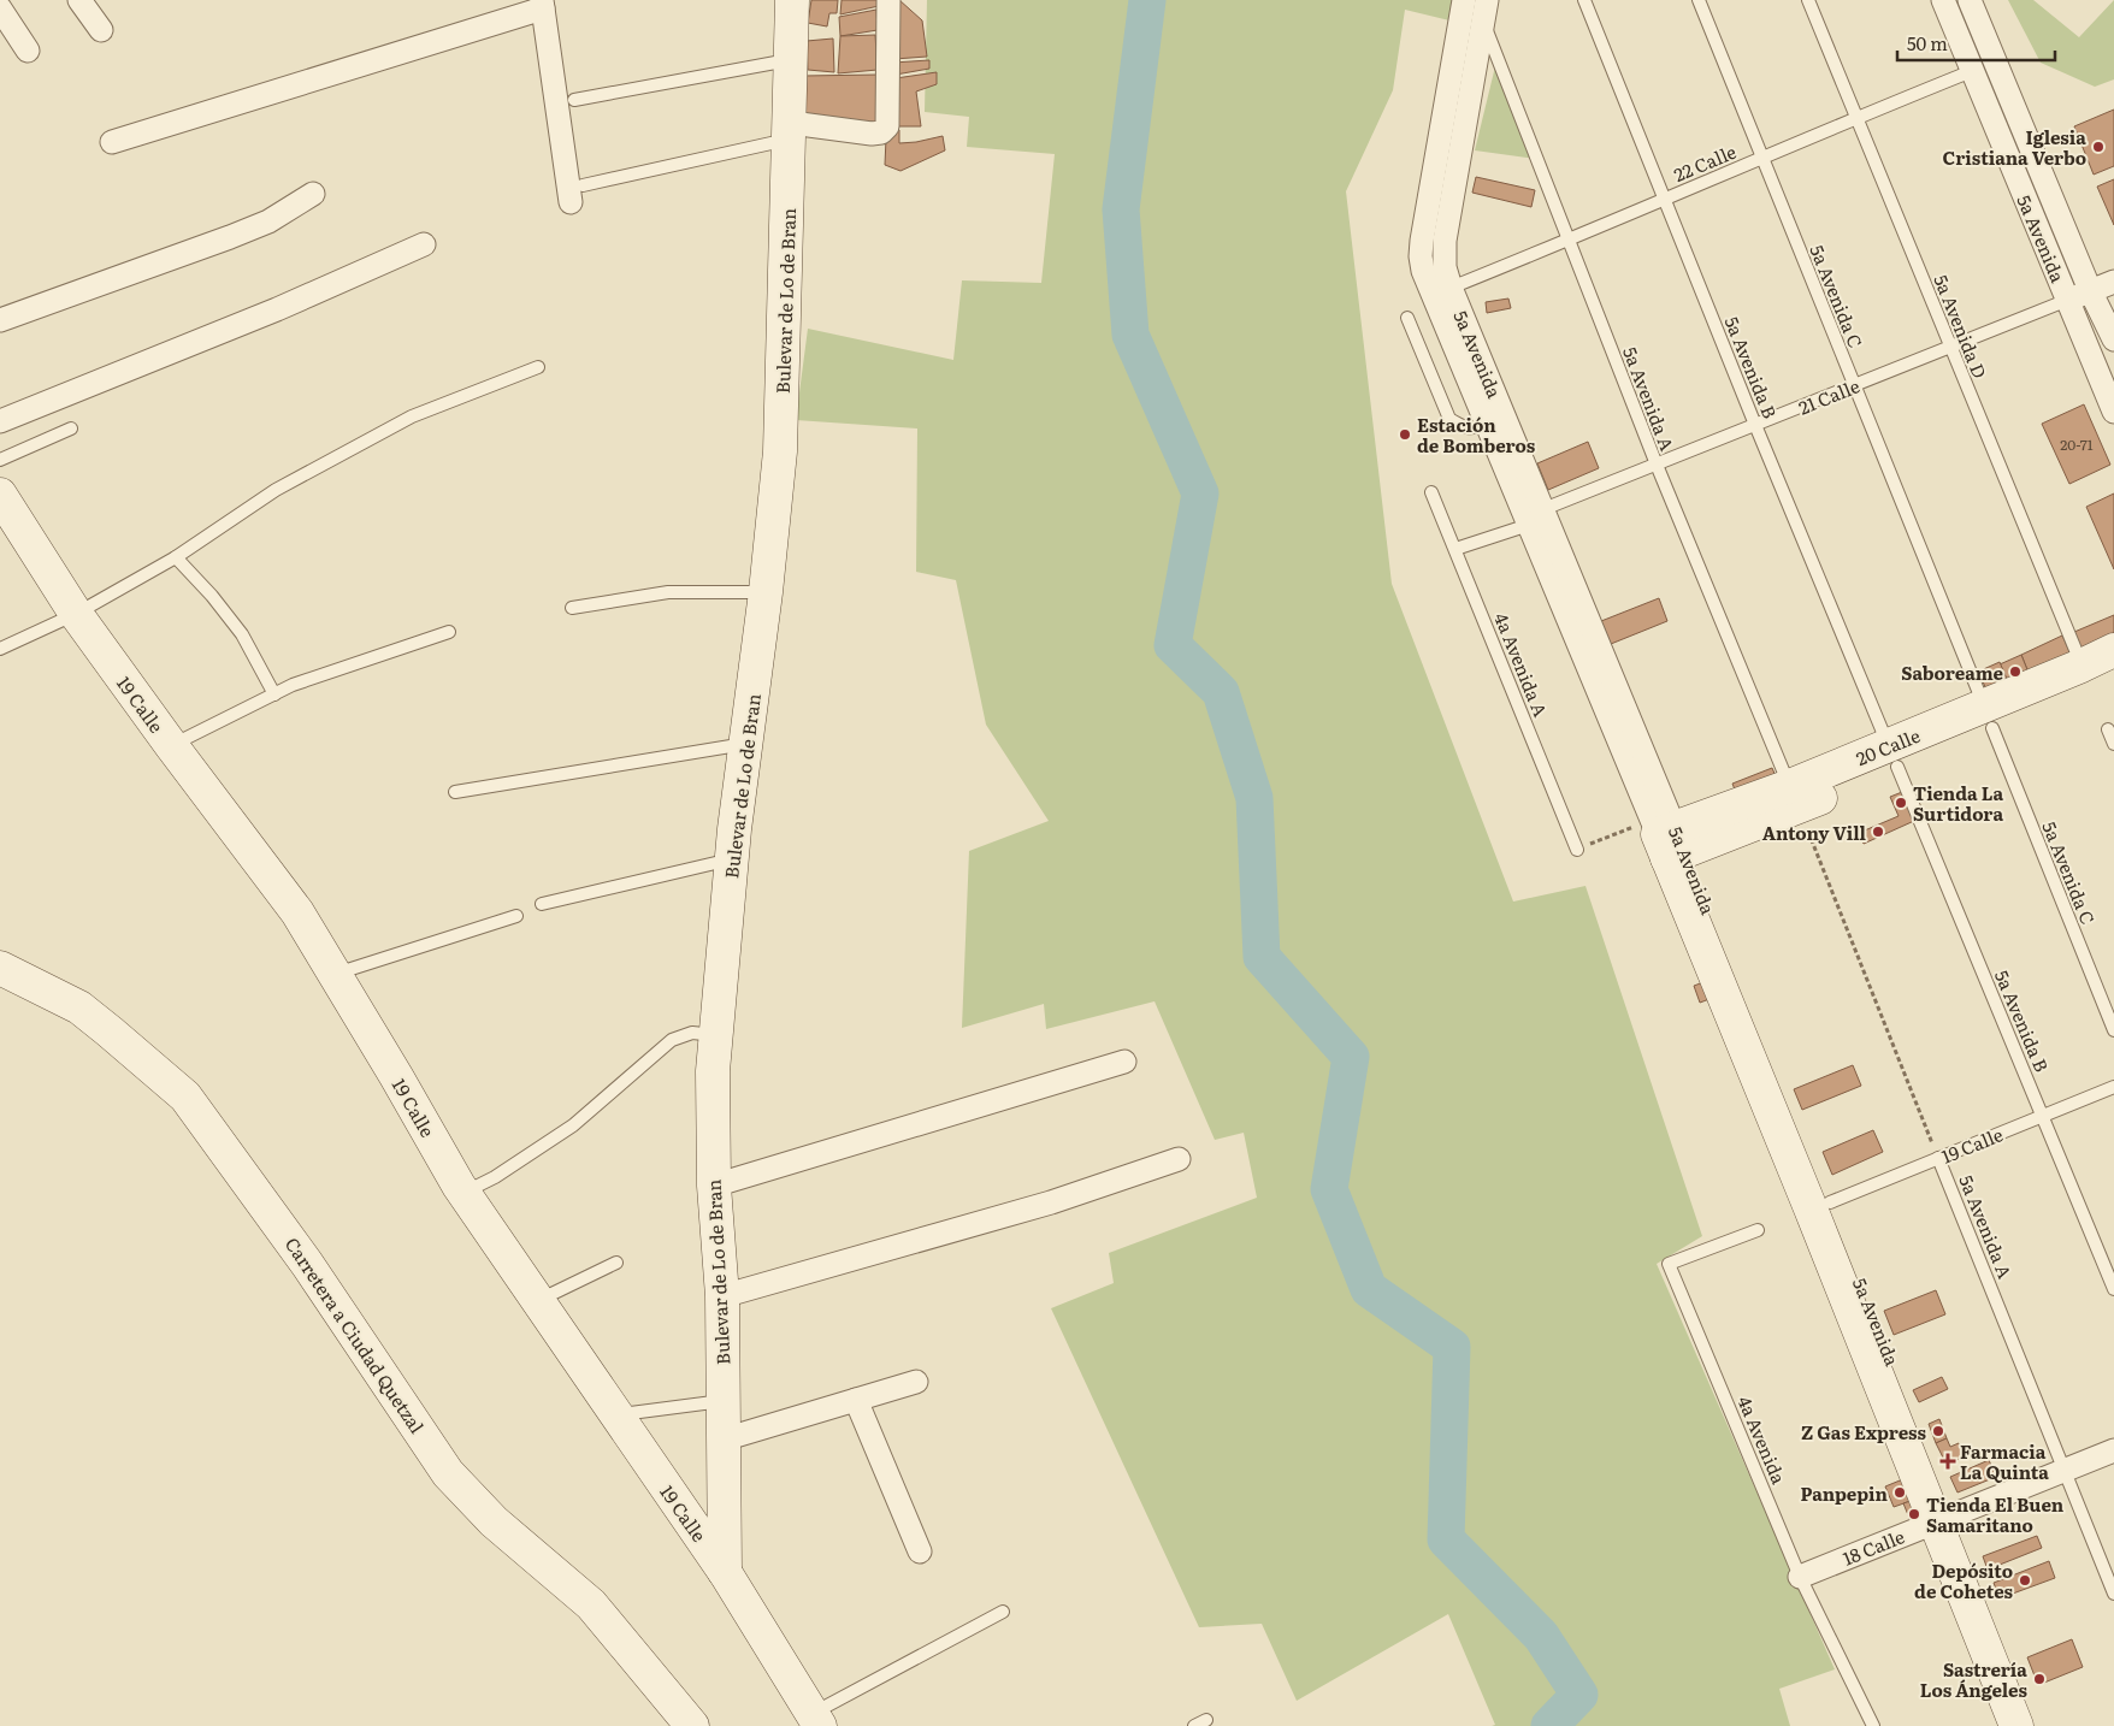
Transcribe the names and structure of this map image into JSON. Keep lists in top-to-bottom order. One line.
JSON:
{"streets":{"street":["5a Avenida","Bulevar de Lo de Bran","21 Calle","19 Calle","20 Calle","Carretera a Ciudad Quetzal","18 Calle"],"lane":["22 Calle","5a Avenida C","5a Avenida D","5a Avenida B","5a Avenida A","4a Avenida A","4a Avenida"]},"crossings":[["22 Calle","5a Avenida"],["22 Calle","5a Avenida C"],["22 Calle","5a Avenida D"],["22 Calle","5a Avenida B"],["22 Calle","5a Avenida A"],["5a Avenida","21 Calle"],["5a Avenida","5a Avenida A"],["5a Avenida","19 Calle"],["5a Avenida","20 Calle"],["5a Avenida","18 Calle"],["5a Avenida C","21 Calle"],["5a Avenida C","20 Calle"],["Bulevar de Lo de Bran","19 Calle"],["5a Avenida D","21 Calle"],["5a Avenida D","20 Calle"],["5a Avenida B","21 Calle"],["5a Avenida B","19 Calle"],["5a Avenida B","20 Calle"],["21 Calle","5a Avenida A"],["21 Calle","4a Avenida A"],["5a Avenida A","19 Calle"],["5a Avenida A","20 Calle"],["5a Avenida A","18 Calle"],["4a Avenida","18 Calle"]],"places":{"other":["Iglesia Cristiana Verbo","Estación de Bomberos","Saboreame","Tienda La Surtidora","Antony Vill","Z Gas Express","Panpepin","Tienda El Buen Samaritano","Depósito de Cohetes","Sastrería Los Ángeles"],"health":["Farmacia La Quinta"]},"house_numbers":["20-71"],"scale_bar":"50 m"}
